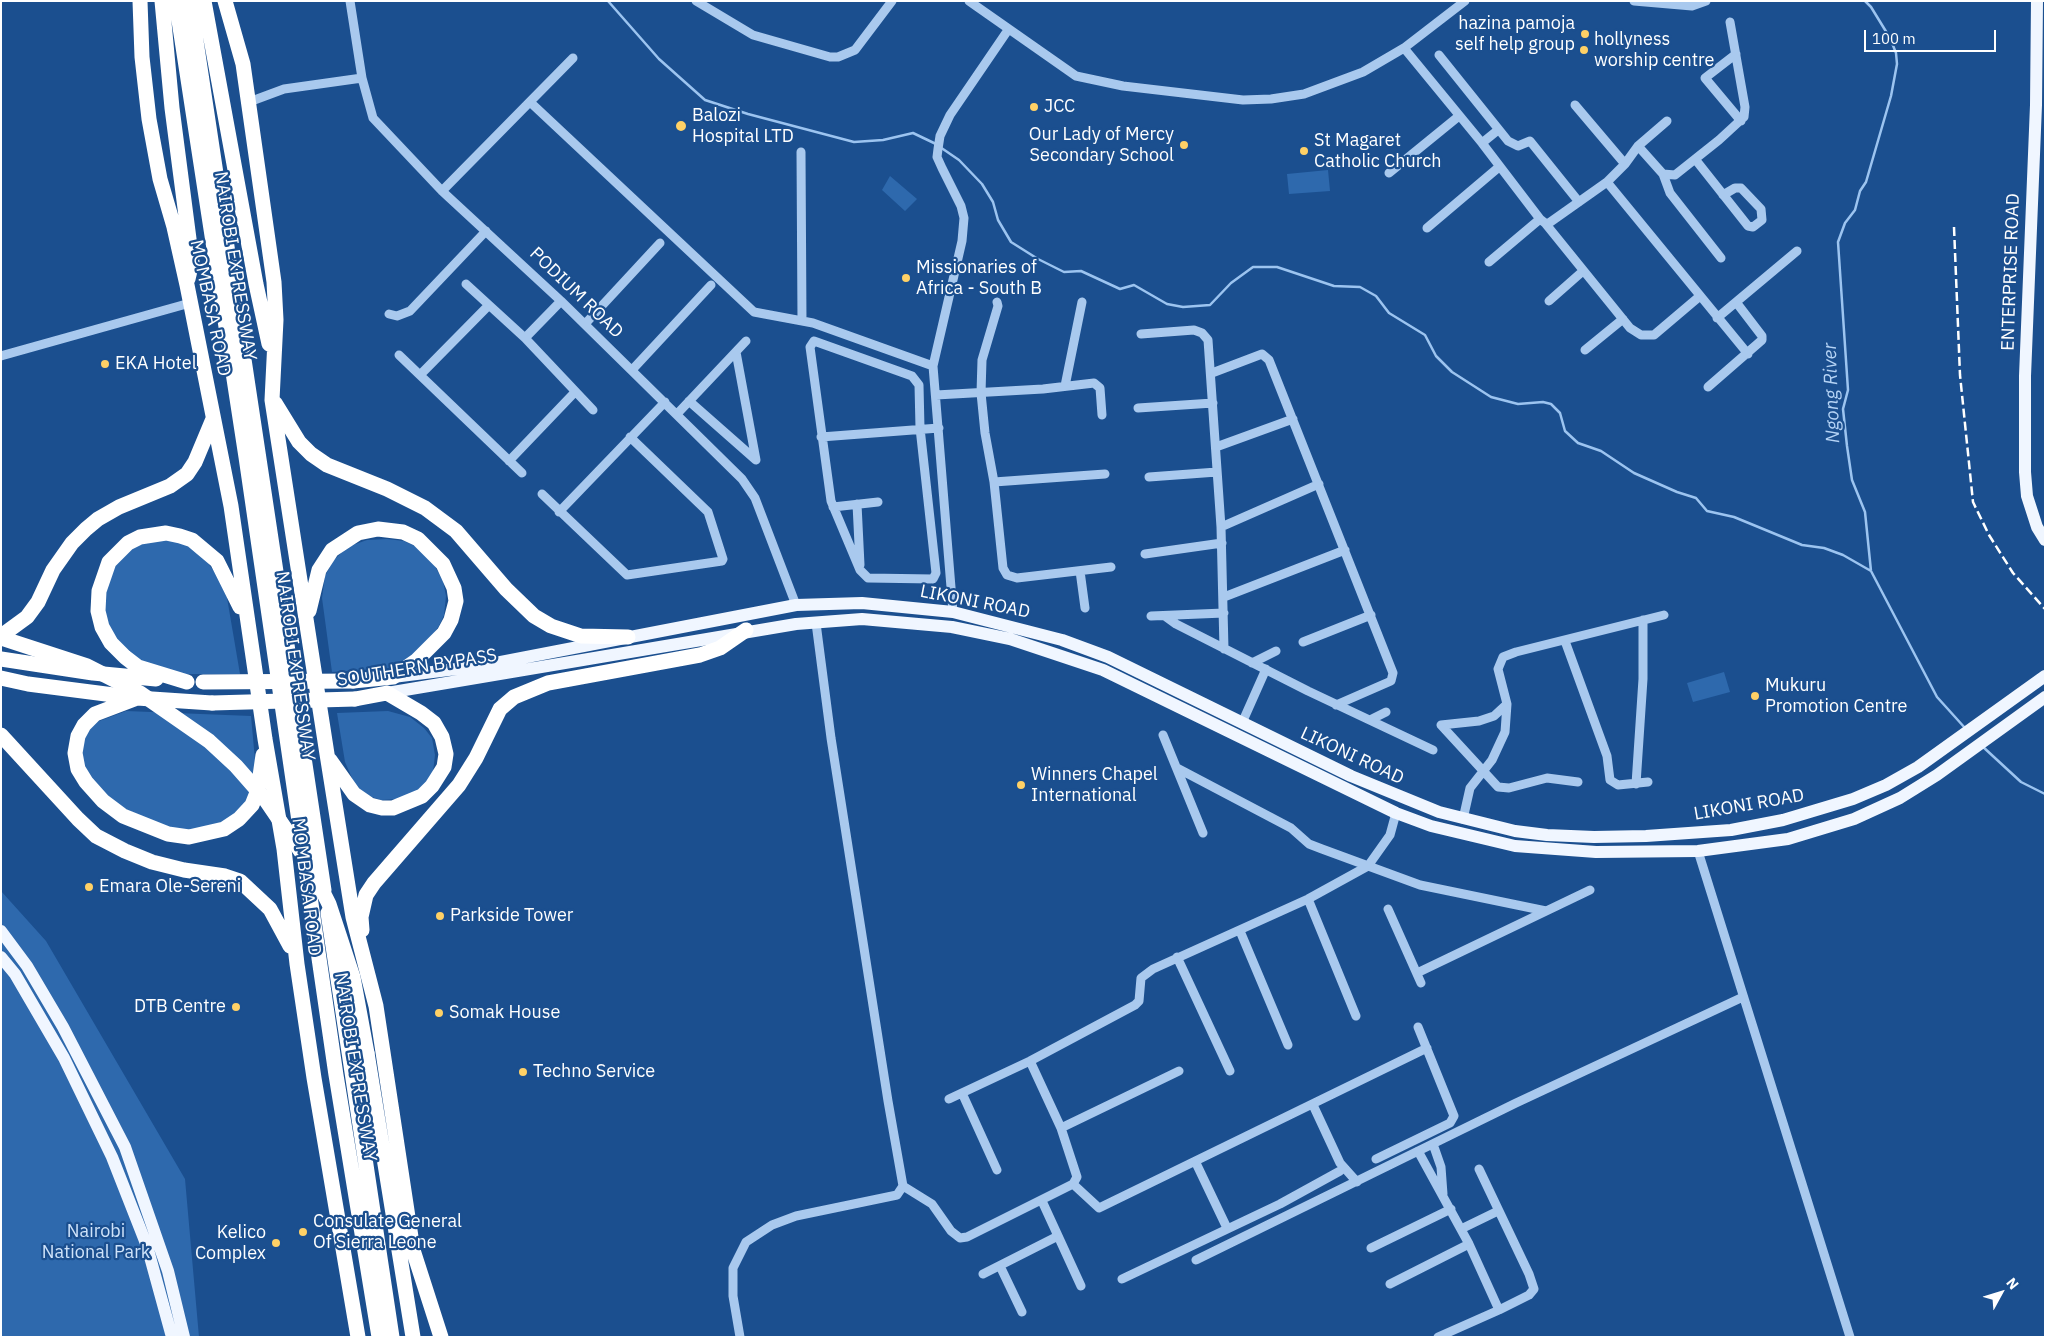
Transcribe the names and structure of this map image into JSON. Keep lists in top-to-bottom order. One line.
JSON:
{"streets":{"highway":["NAIROBI EXPRESSWAY","MOMBASA ROAD","SOUTHERN BYPASS"],"main road":["ENTERPRISE ROAD","LIKONI ROAD"],"street":["PODIUM ROAD"]},"crossings":[["PODIUM ROAD","LIKONI ROAD"],["LIKONI ROAD","SOUTHERN BYPASS"]],"water":["Ngong River"],"parks":["Nairobi National Park"],"places":["hazina pamoja self help group","hollyness worship centre","JCC","Balozi Hospital LTD","Our Lady of Mercy Secondary School","St Magaret Catholic Church","Missionaries of Africa - South B","EKA Hotel","Mukuru Promotion Centre","Winners Chapel International","Emara Ole-Sereni","Parkside Tower","DTB Centre","Somak House","Techno Service","Consulate General Of Sierra Leone","Kelico Complex"],"scale_bar":"100 m","north":"top right"}
